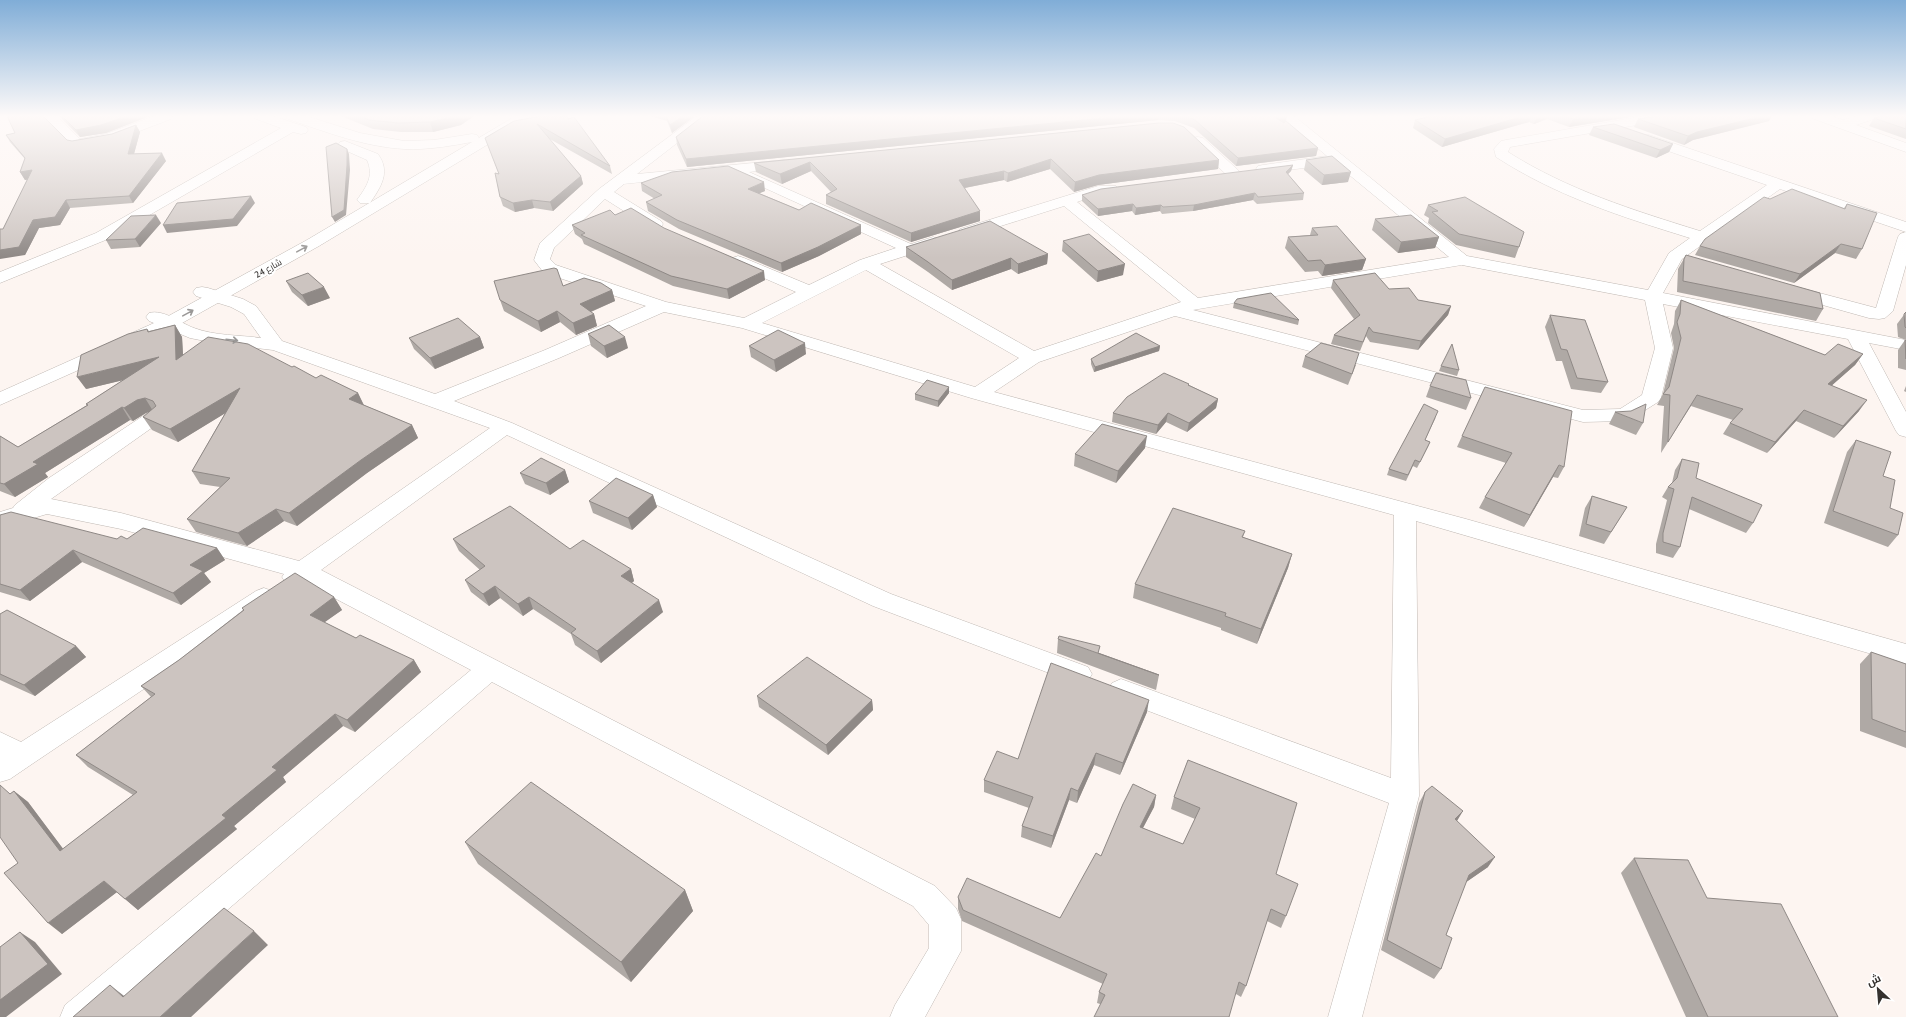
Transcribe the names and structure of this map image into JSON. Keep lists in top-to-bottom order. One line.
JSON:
{"streets":{"street":["شارع 24"]},"north":"top left"}
